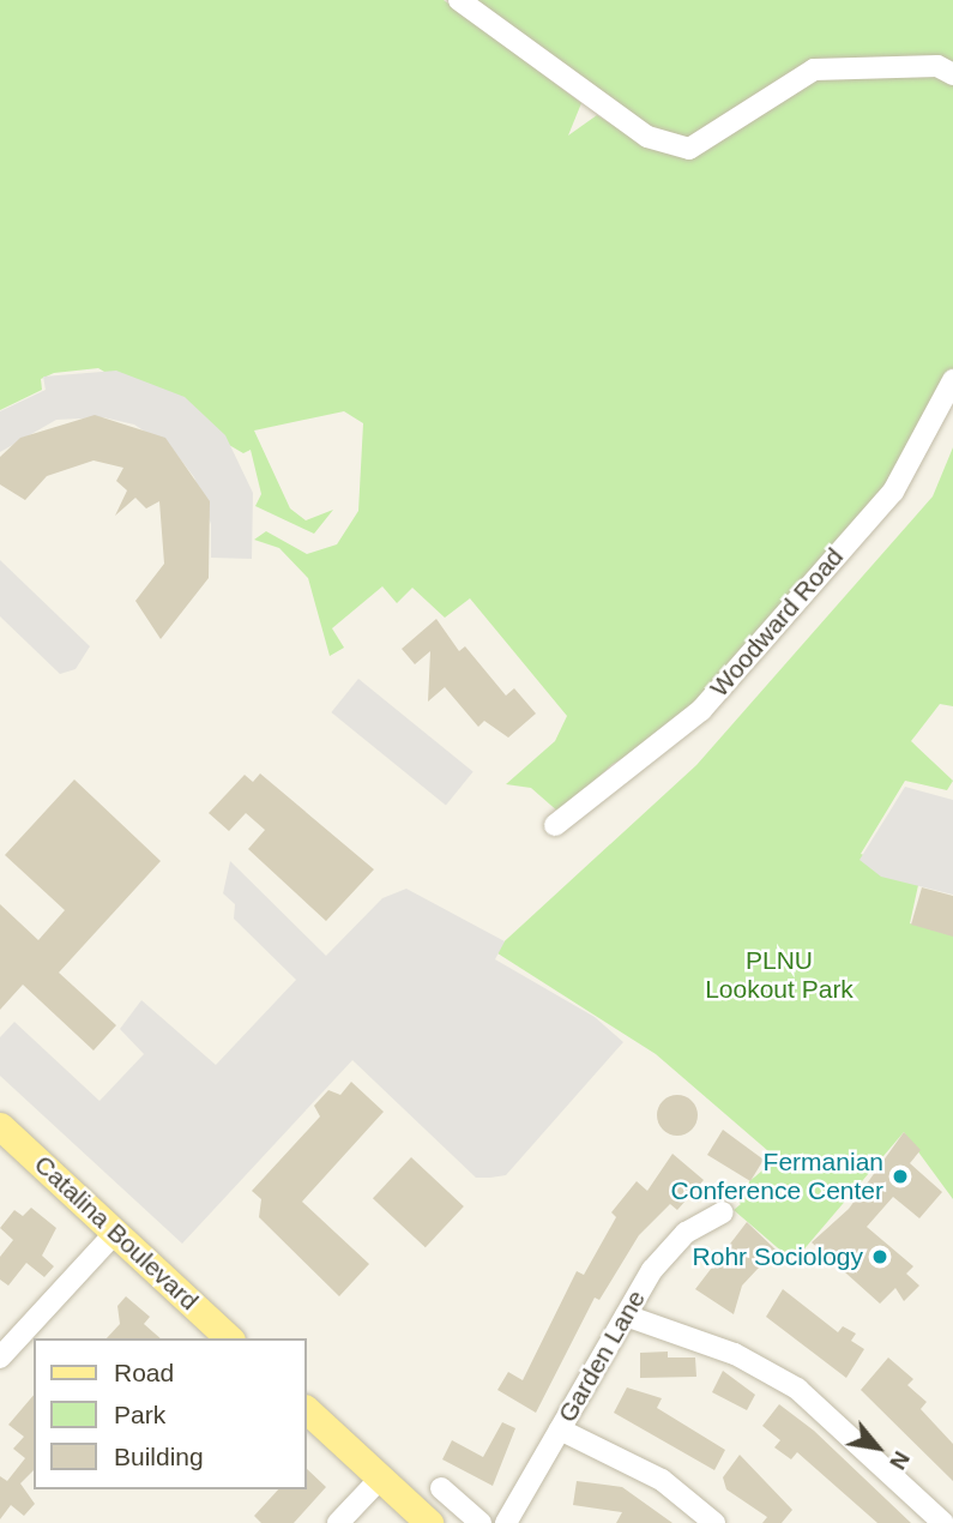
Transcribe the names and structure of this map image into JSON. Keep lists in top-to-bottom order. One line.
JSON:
{"streets":{"main road":["Catalina Boulevard"],"street":["Woodward Road","Garden Lane"]},"parks":["PLNU Lookout Park"],"places":["Fermanian Conference Center","Rohr Sociology"],"legend":["Road","Park","Building"],"north":"bottom right"}
